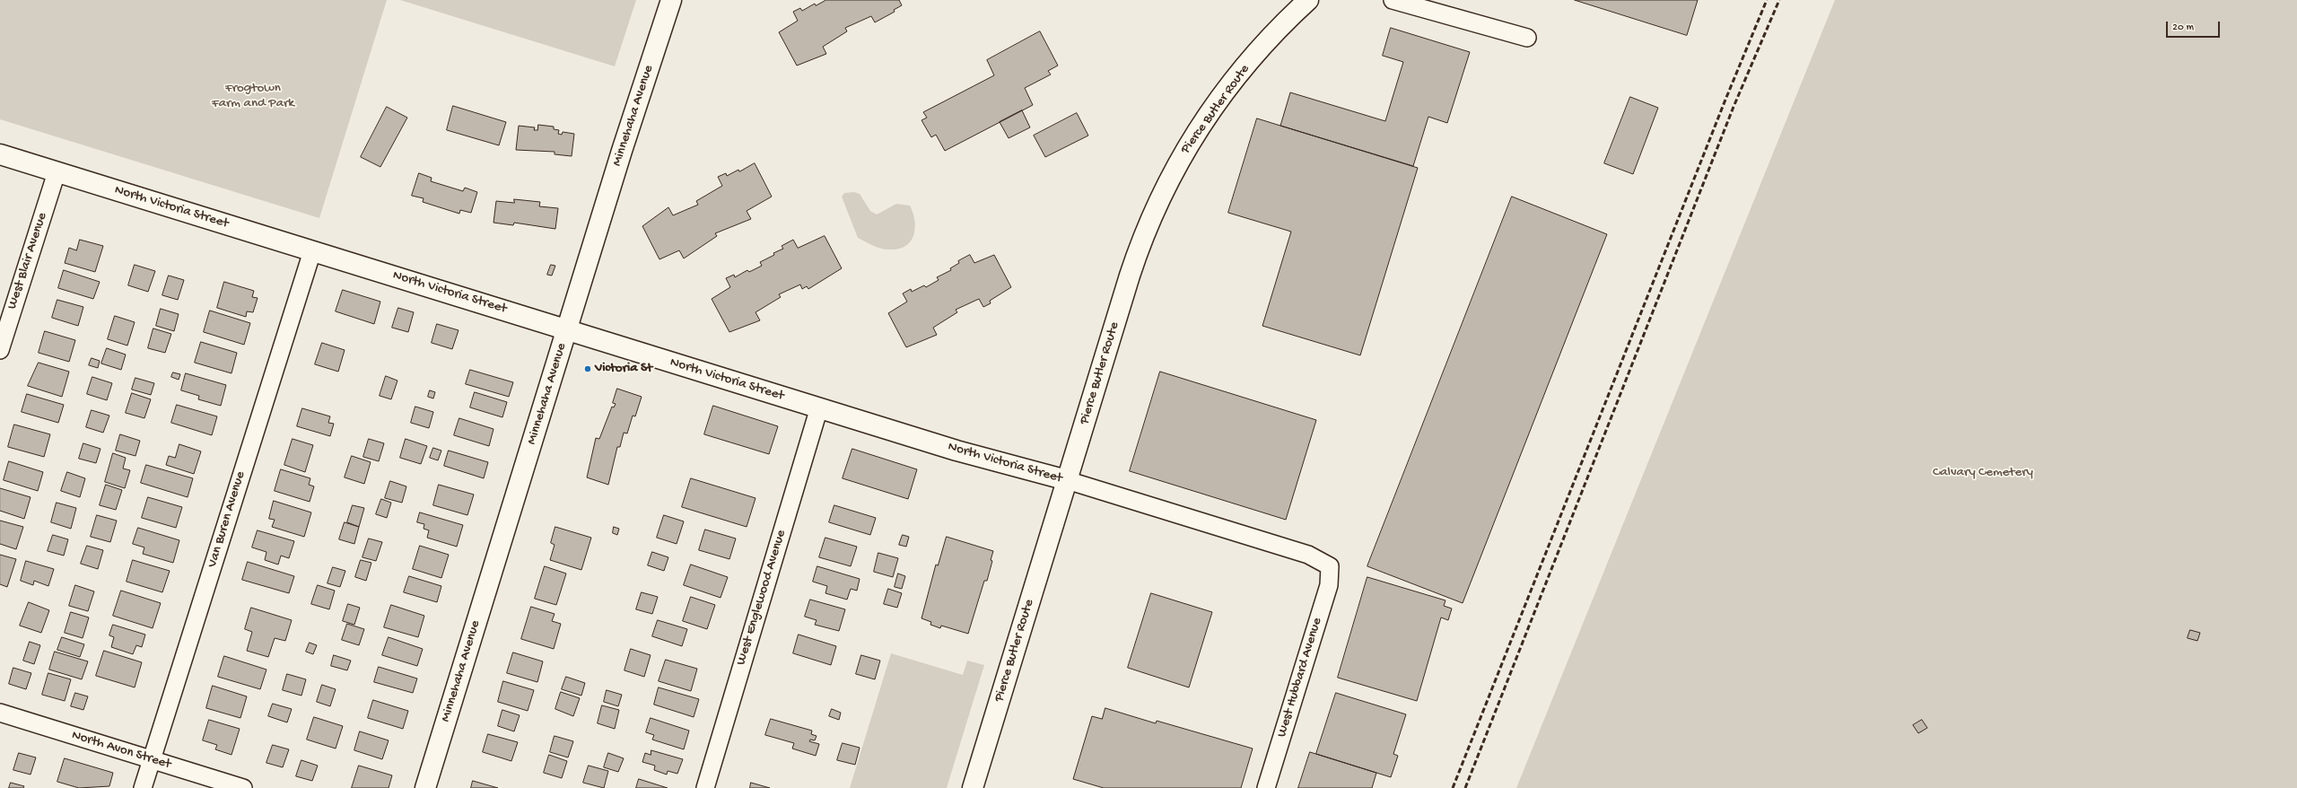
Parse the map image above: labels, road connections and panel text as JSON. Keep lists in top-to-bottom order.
{
  "streets": {
    "street": [
      "Pierce Butler Route",
      "Minnehaha Avenue",
      "North Victoria Street",
      "West Blair Avenue",
      "Van Buren Avenue",
      "West Englewood Avenue",
      "West Hubbard Avenue",
      "North Avon Street"
    ]
  },
  "crossings": [
    ["Pierce Butler Route", "North Victoria Street"],
    ["Minnehaha Avenue", "North Victoria Street"],
    ["North Victoria Street", "West Blair Avenue"],
    ["North Victoria Street", "Van Buren Avenue"],
    ["North Victoria Street", "West Englewood Avenue"],
    ["North Victoria Street", "West Hubbard Avenue"],
    ["Van Buren Avenue", "North Avon Street"]
  ],
  "parks": ["Frogtown Farm and Park", "Calvary Cemetery"],
  "places": ["Victoria St"],
  "scale_bar": "20 m"
}
